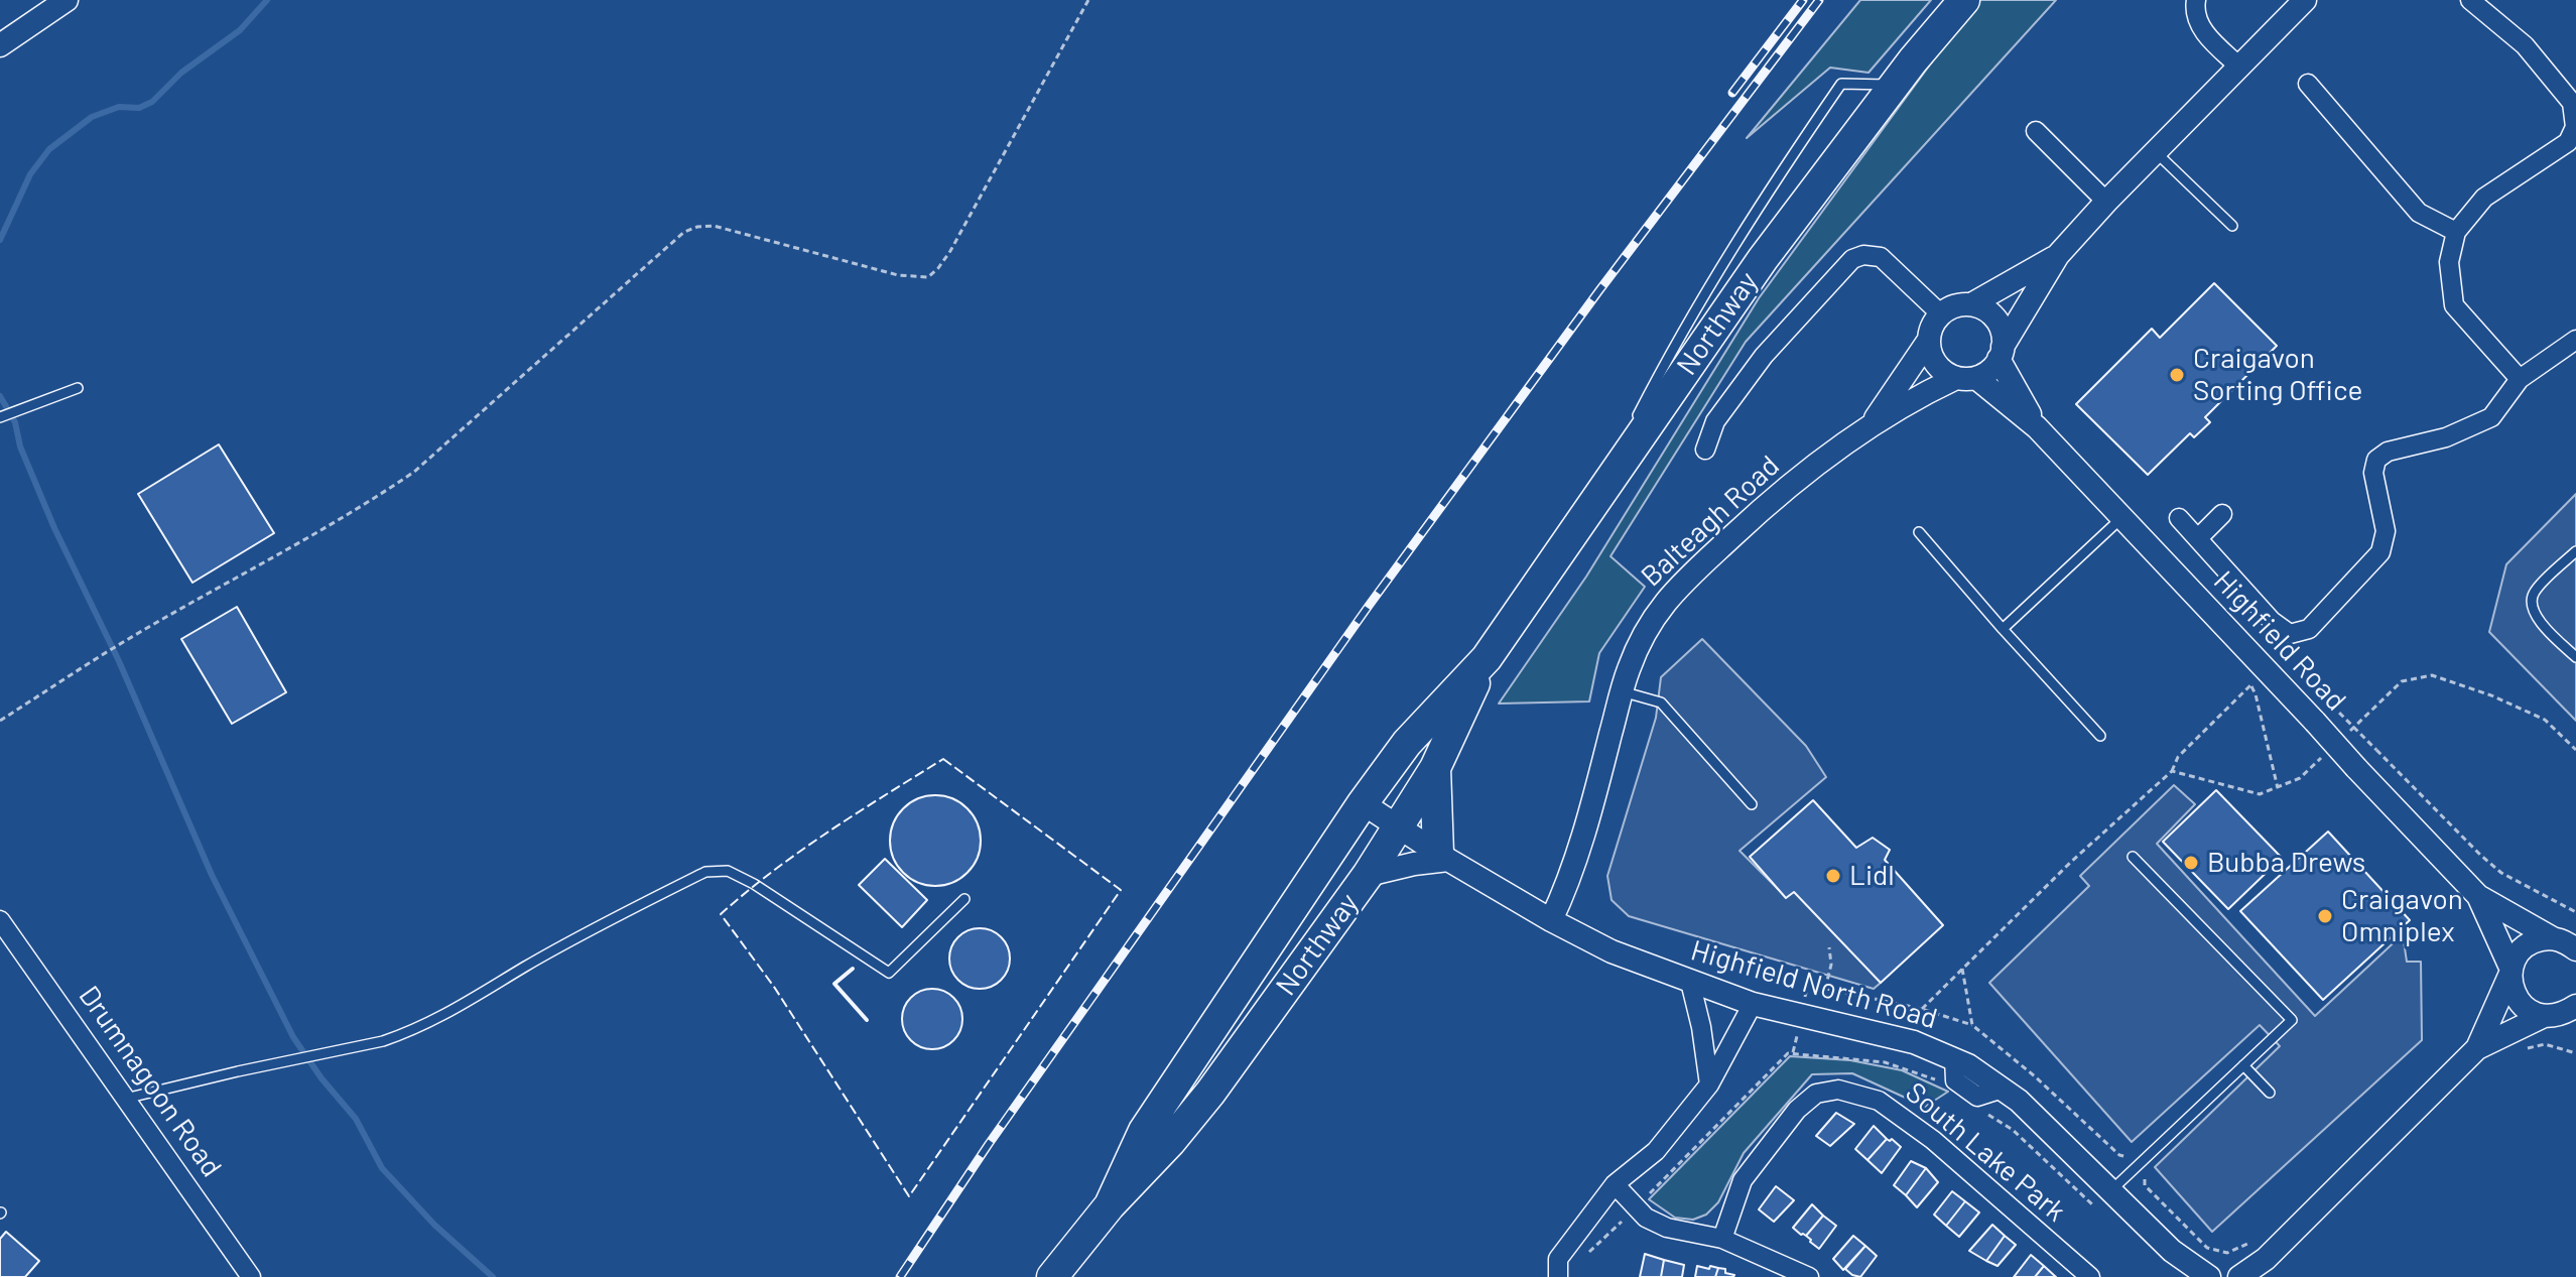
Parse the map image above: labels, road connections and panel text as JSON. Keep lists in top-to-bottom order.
{
  "streets": {
    "highway": ["Northway"],
    "street": [
      "Balteagh Road",
      "Highfield Road",
      "Highfield North Road",
      "Drumnagoon Road",
      "South Lake Park"
    ]
  },
  "crossings": [
    ["Northway", "Highfield North Road"],
    ["Balteagh Road", "Highfield Road"],
    ["Balteagh Road", "Highfield North Road"]
  ],
  "places": [
    "Craigavon Sorting Office",
    "Bubba Drews",
    "Lidl",
    "Craigavon Omniplex"
  ]
}
